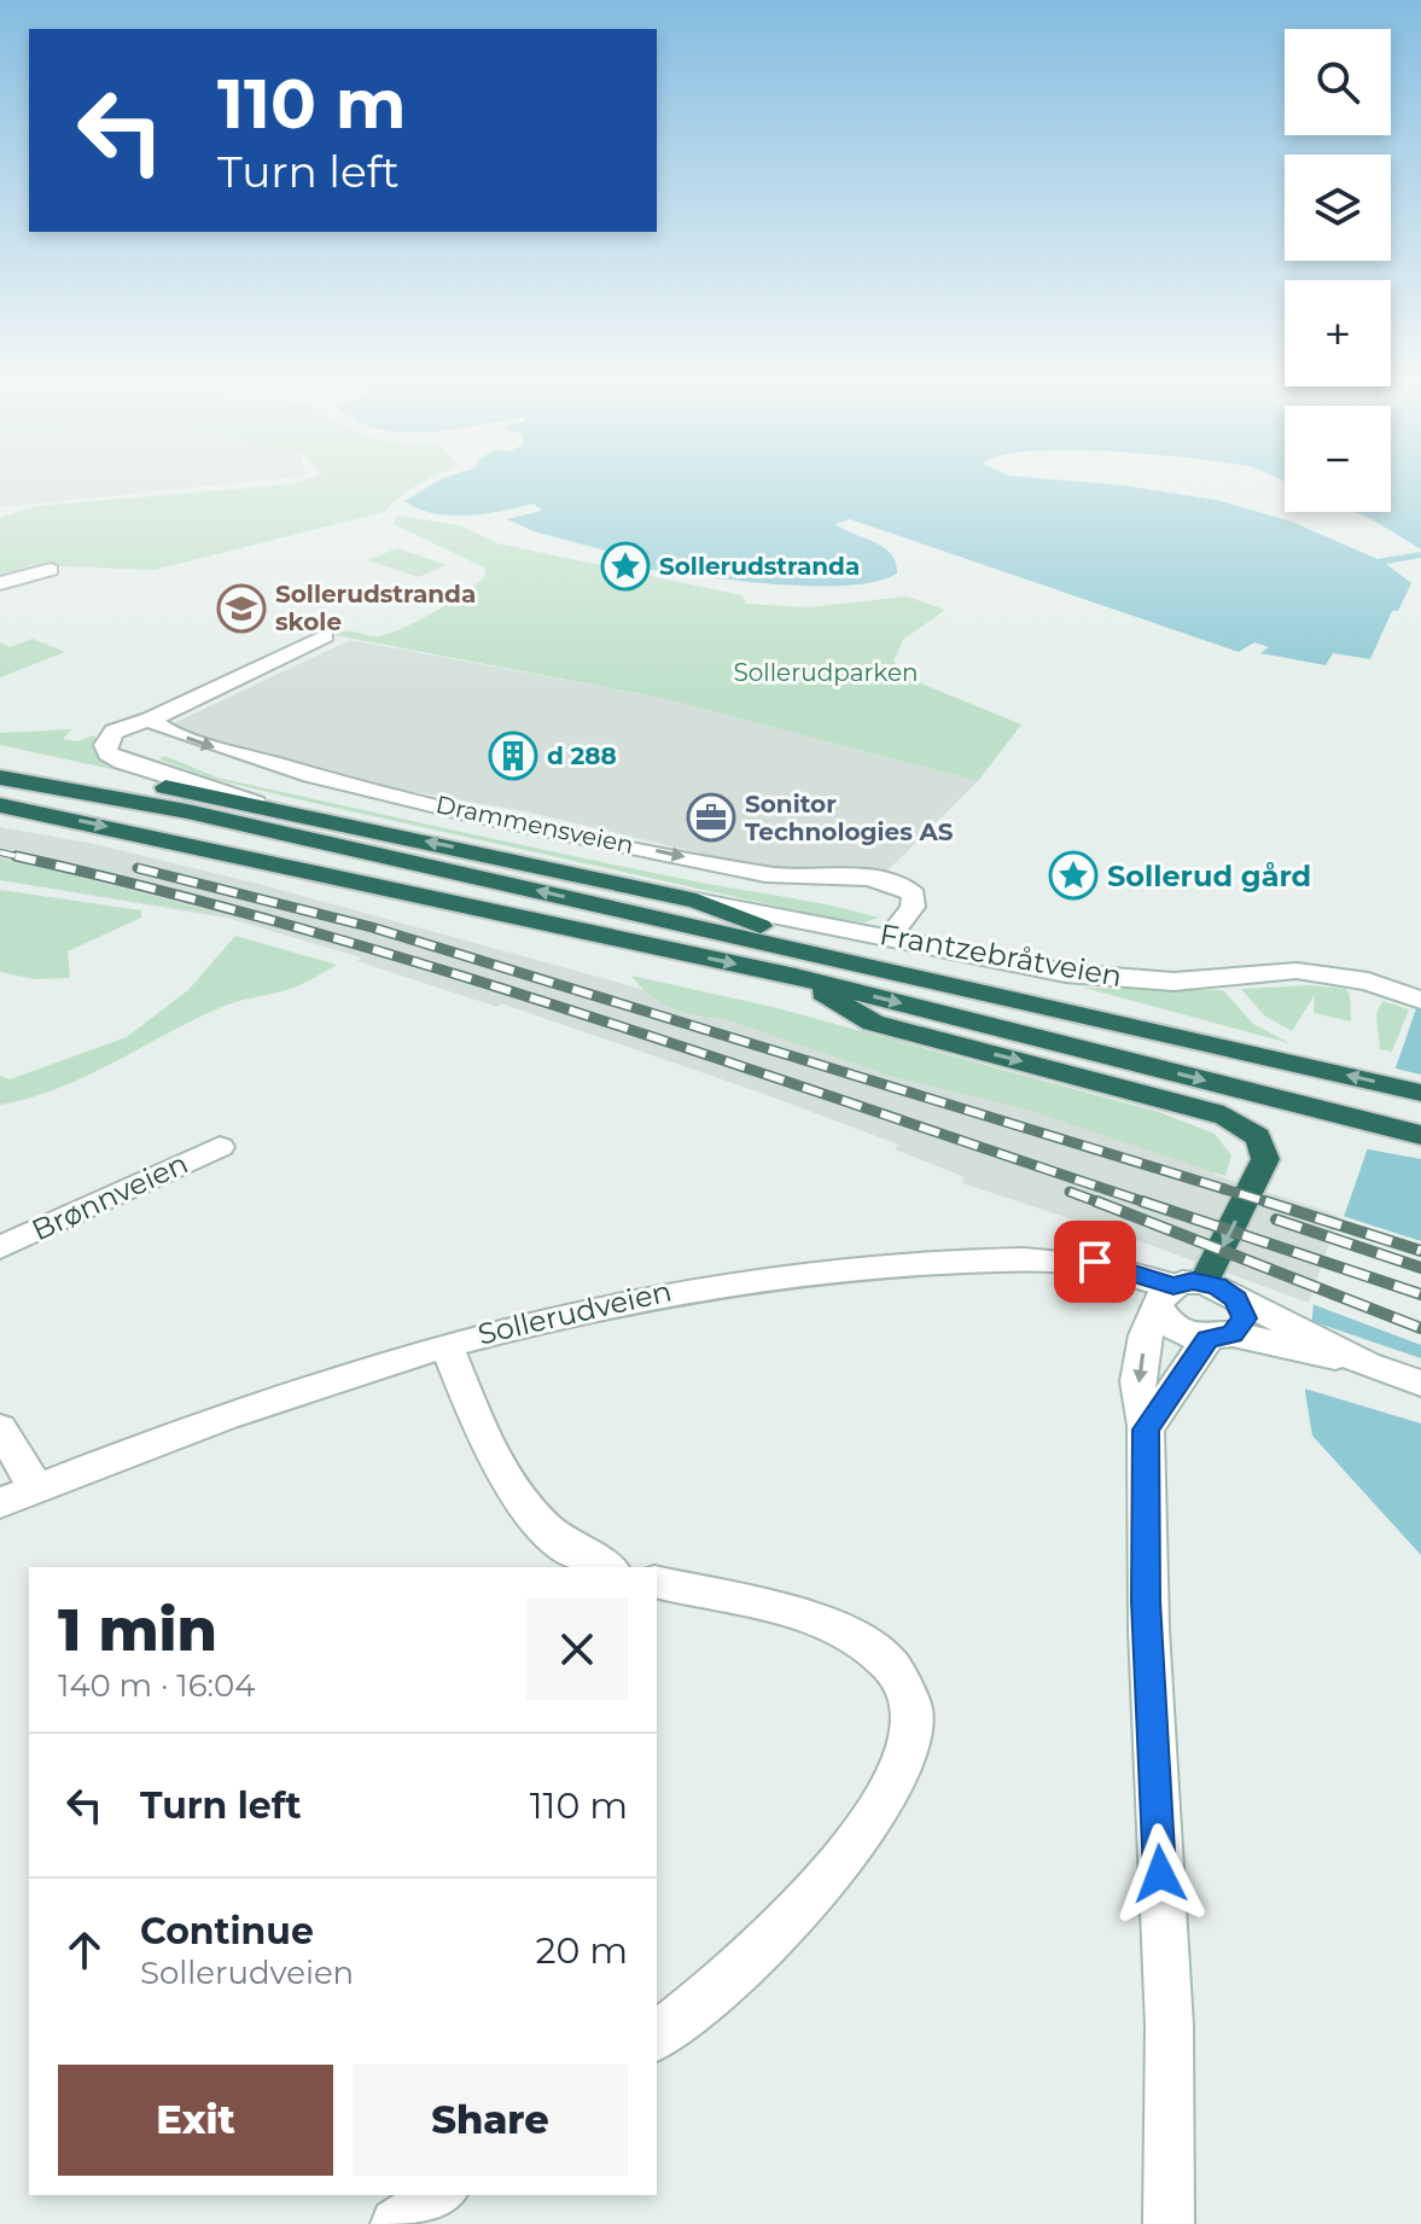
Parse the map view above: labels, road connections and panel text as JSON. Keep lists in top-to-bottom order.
{
  "streets": {
    "street": [
      "Drammensveien",
      "Frantzebråtveien",
      "Brønnveien",
      "Sollerudveien"
    ]
  },
  "crossings": [
    ["Drammensveien", "Frantzebråtveien"]
  ],
  "one_way": ["Drammensveien"],
  "parks": ["Sollerudparken"],
  "places": {
    "place": ["Sollerudstranda", "Sollerud gård"],
    "school or university": ["Sollerudstranda skole"],
    "building": ["d 288"],
    "office": ["Sonitor Technologies AS"]
  },
  "page": {
    "map_buttons": ["+", "−"],
    "turn": ["110 m", "Turn left"],
    "heading": ["1 min", "140 m · 16:04"],
    "list": [
      {
        "name": "Turn left",
        "value": "110 m"
      },
      {
        "name": "Continue",
        "note": "Sollerudveien",
        "value": "20 m"
      }
    ],
    "buttons": ["Exit", "Share"]
  }
}
